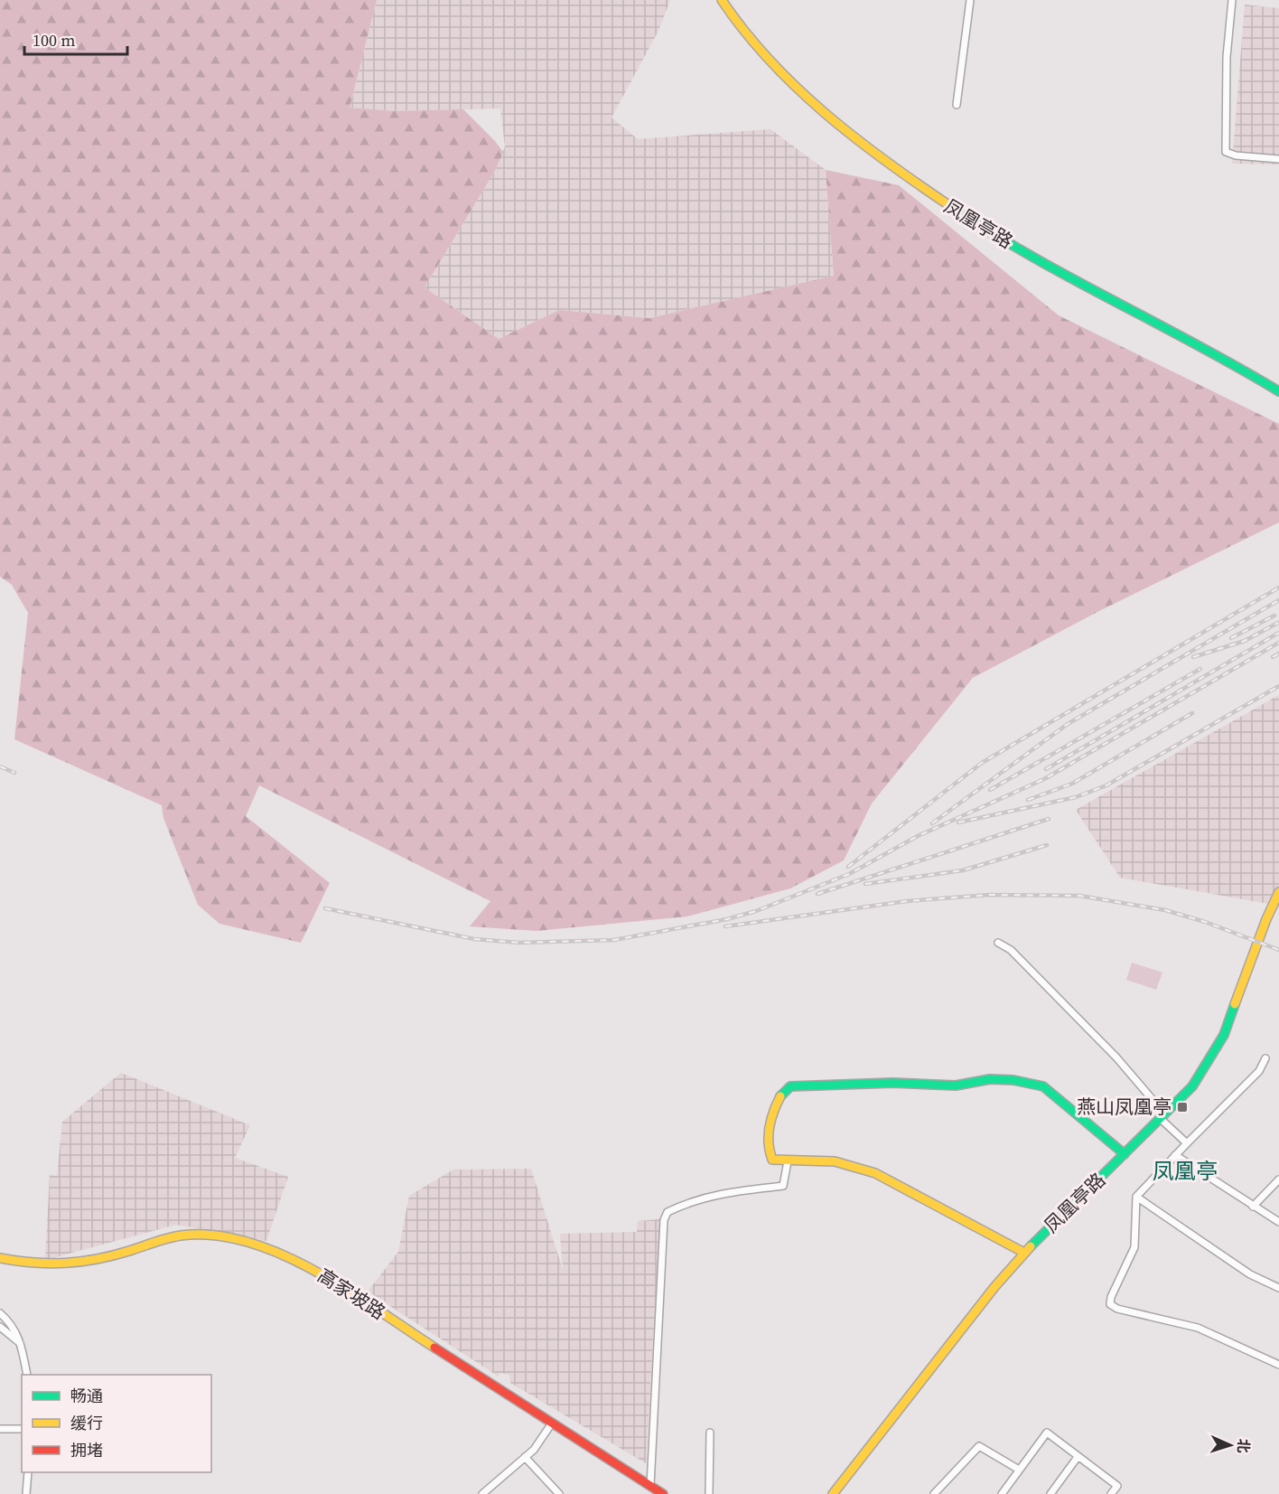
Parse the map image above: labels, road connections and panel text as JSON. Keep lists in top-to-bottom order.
{
  "streets": {
    "street": ["凤凰亭路", "高家坡路"]
  },
  "districts": ["凤凰亭"],
  "places": {
    "transit": ["燕山凤凰亭"]
  },
  "legend": ["畅通", "缓行", "拥堵"],
  "scale_bar": "100 m",
  "north": "right"
}
